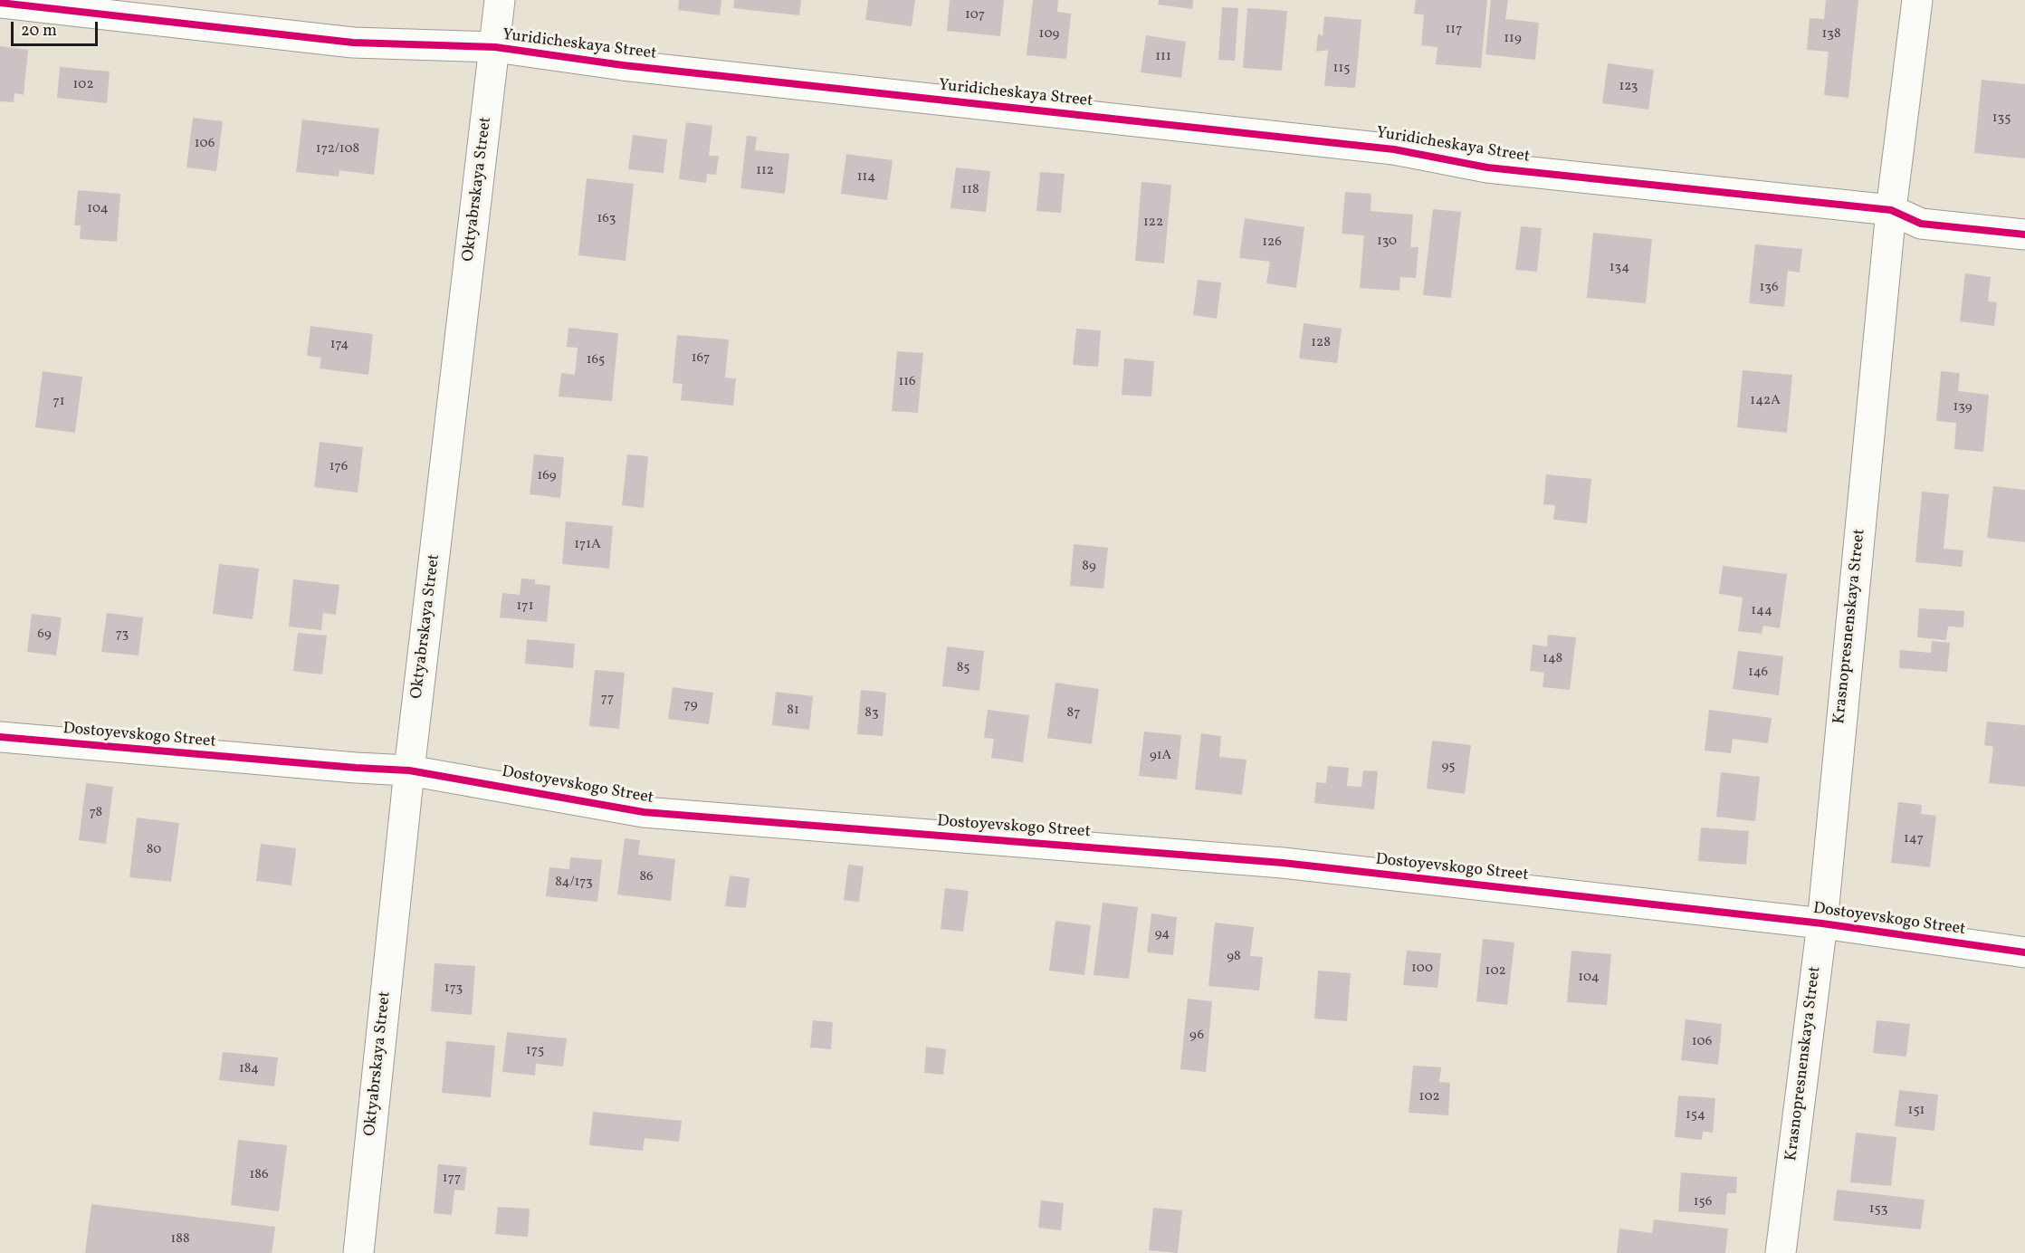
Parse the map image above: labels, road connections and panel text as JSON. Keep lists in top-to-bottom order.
{
  "streets": {
    "street": [
      "Yuridicheskaya Street",
      "Oktyabrskaya Street",
      "Krasnopresnenskaya Street",
      "Dostoyevskogo Street"
    ]
  },
  "crossings": [
    ["Yuridicheskaya Street", "Oktyabrskaya Street"],
    ["Yuridicheskaya Street", "Krasnopresnenskaya Street"],
    ["Oktyabrskaya Street", "Dostoyevskogo Street"],
    ["Krasnopresnenskaya Street", "Dostoyevskogo Street"]
  ],
  "house_numbers": [
    "107",
    "117",
    "109",
    "138",
    "119",
    "111",
    "115",
    "102",
    "123",
    "135",
    "106",
    "172/108",
    "112",
    "114",
    "118",
    "104",
    "163",
    "122",
    "130",
    "126",
    "134",
    "136",
    "128",
    "174",
    "167",
    "165",
    "116",
    "142А",
    "71",
    "139",
    "176",
    "169",
    "171А",
    "89",
    "171",
    "144",
    "69",
    "73",
    "148",
    "85",
    "146",
    "77",
    "79",
    "81",
    "83",
    "87",
    "91А",
    "95",
    "78",
    "147",
    "80",
    "86",
    "84/173",
    "94",
    "98",
    "100",
    "102",
    "104",
    "173",
    "96",
    "106",
    "175",
    "184",
    "102",
    "151",
    "154",
    "186",
    "177",
    "156",
    "153",
    "188"
  ],
  "scale_bar": "20 m"
}
